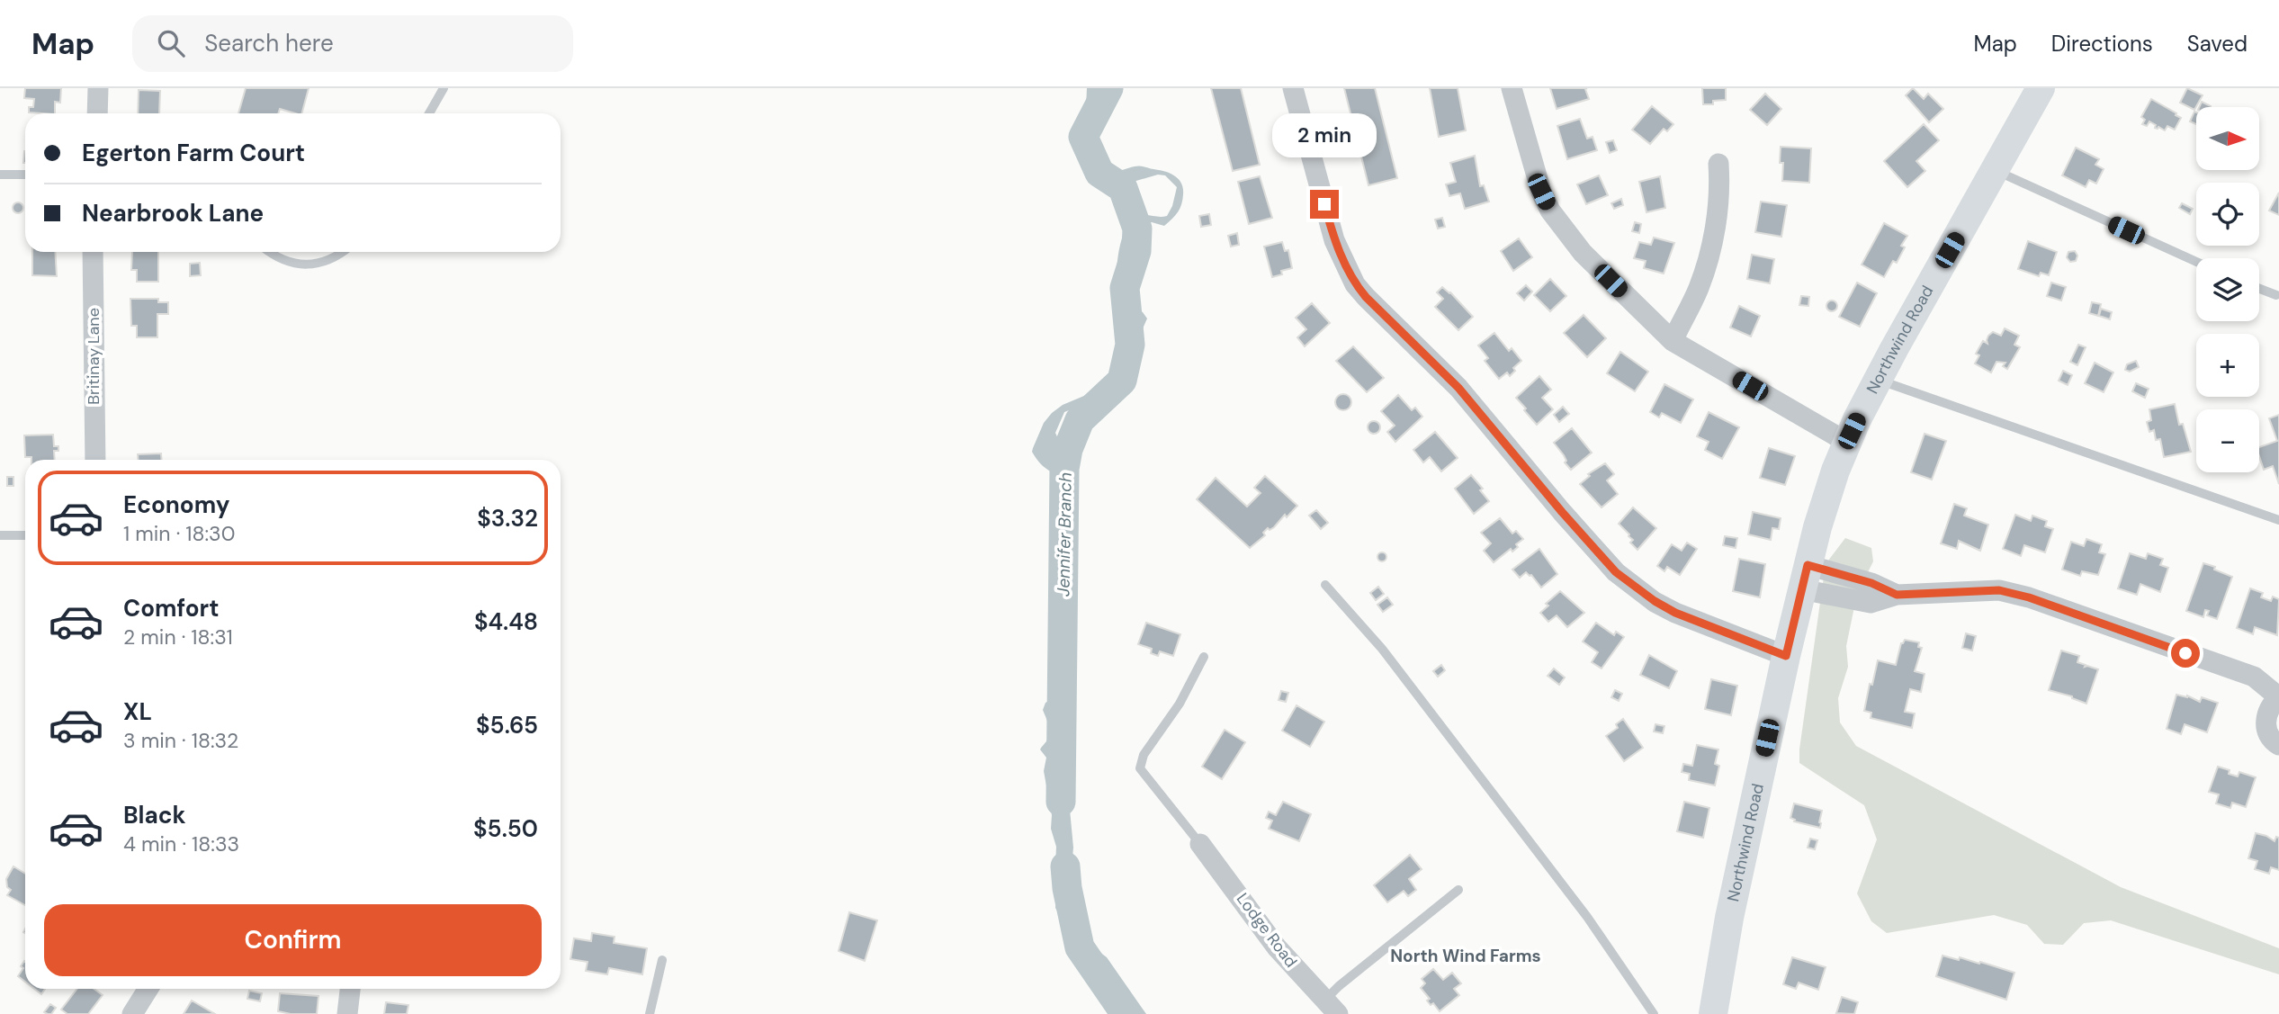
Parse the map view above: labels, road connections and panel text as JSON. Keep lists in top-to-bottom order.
{
  "streets": {
    "street": ["Northwind Road", "Britinay Lane", "Lodge Road"]
  },
  "districts": ["North Wind Farms"],
  "water": ["Jennifer Branch"],
  "north": "right",
  "page": {
    "header": "Map",
    "search": "Search here",
    "nav": ["Map", "Directions", "Saved"],
    "map_buttons": ["+", "−"],
    "bubble": "2 min",
    "banner": ["Egerton Farm Court", "Nearbrook Lane"],
    "list": [
      {
        "name": "Economy",
        "note": "1 min · 18:30",
        "value": "$3.32"
      },
      {
        "name": "Comfort",
        "note": "2 min · 18:31",
        "value": "$4.48"
      },
      {
        "name": "XL",
        "note": "3 min · 18:32",
        "value": "$5.65"
      },
      {
        "name": "Black",
        "note": "4 min · 18:33",
        "value": "$5.50"
      }
    ],
    "buttons": "Confirm"
  }
}
